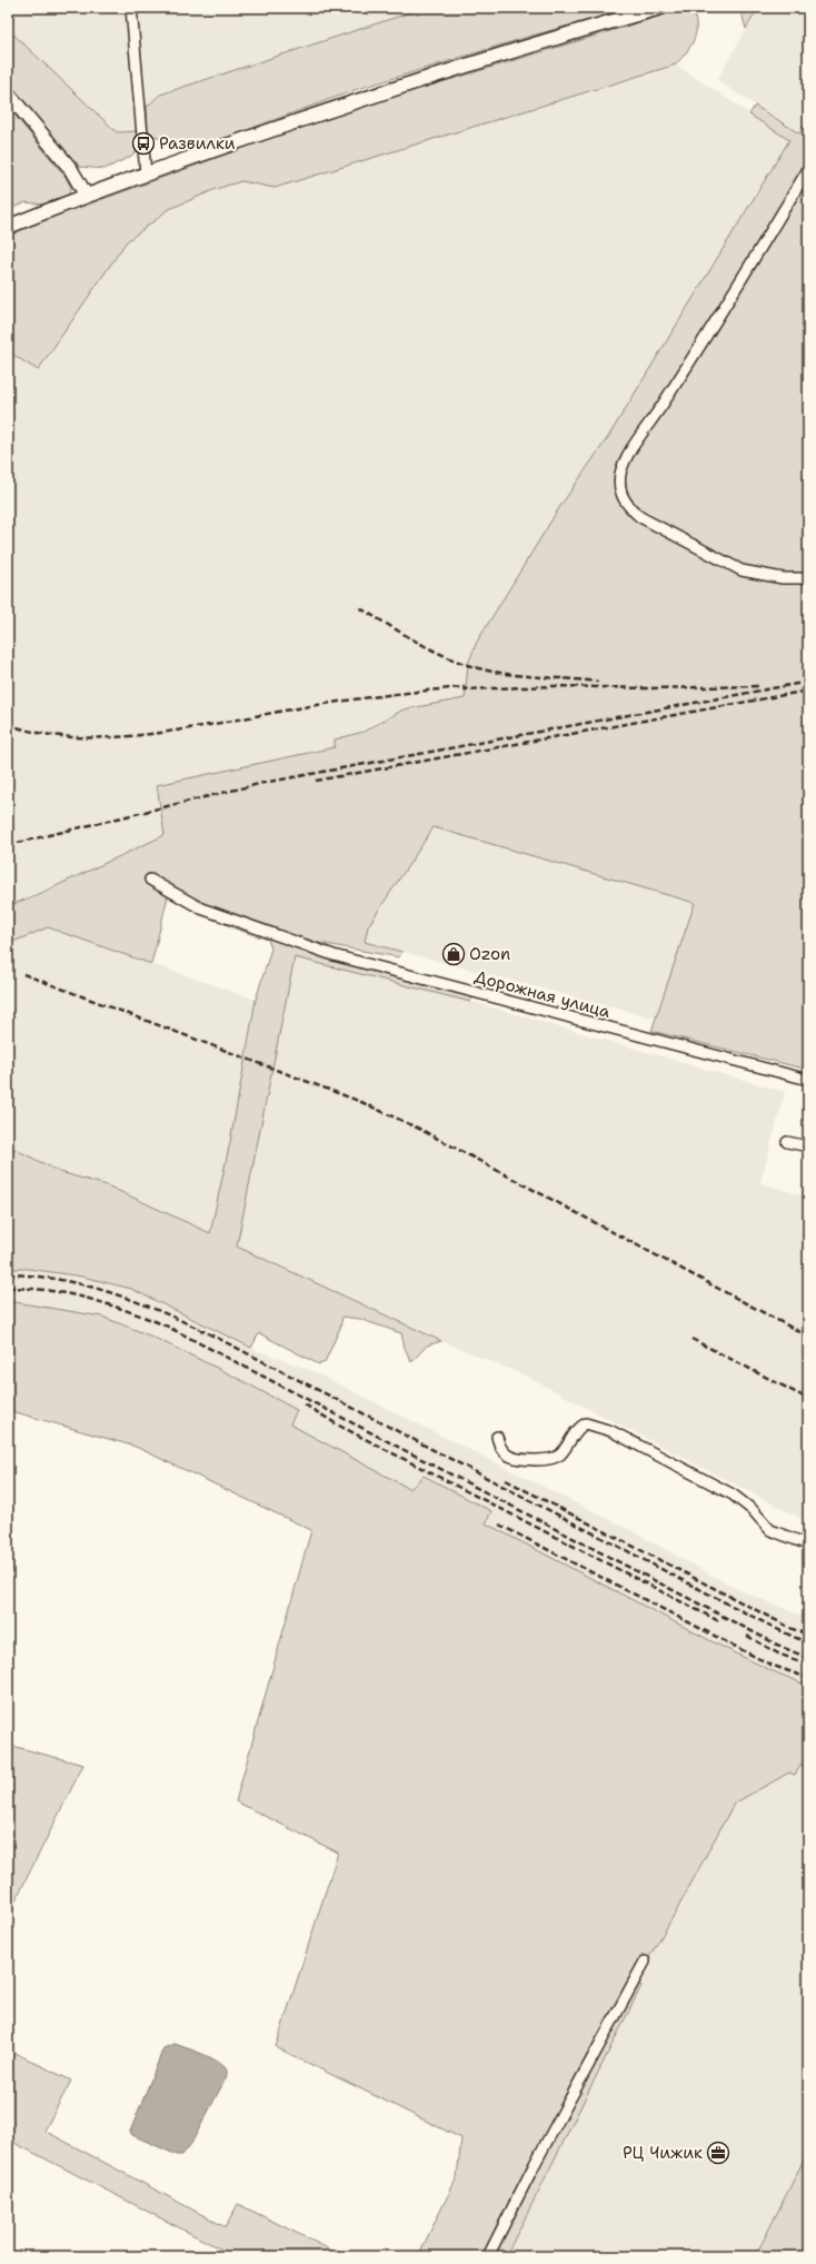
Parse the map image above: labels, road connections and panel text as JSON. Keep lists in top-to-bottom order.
{
  "streets": {
    "street": ["Дорожная улица"]
  },
  "places": {
    "bus stop": ["Развилки"],
    "shop": ["Ozon"],
    "office": ["РЦ Чижик"]
  }
}
